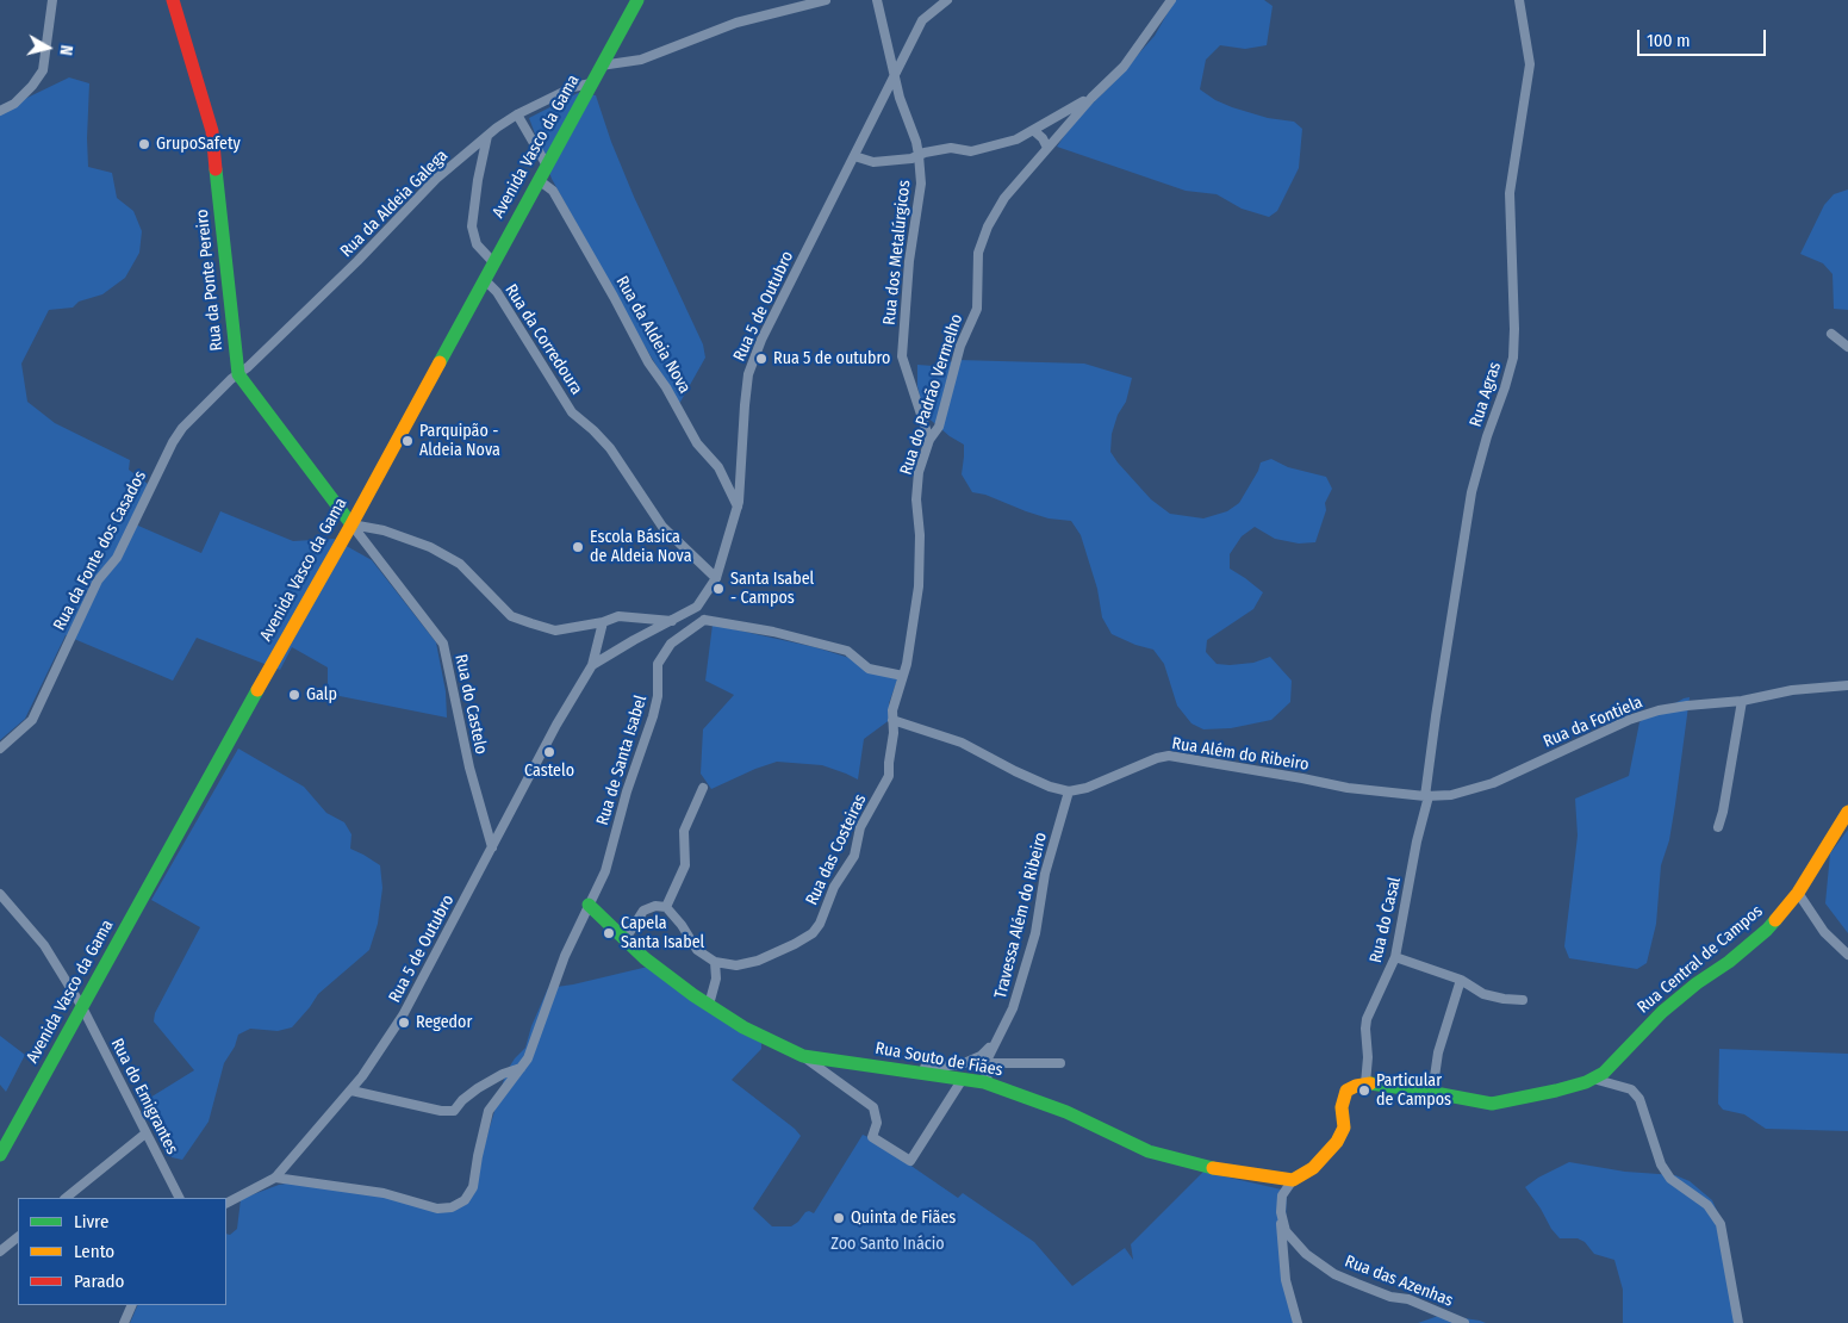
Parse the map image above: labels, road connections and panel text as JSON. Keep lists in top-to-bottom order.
{
  "streets": {
    "street": [
      "Avenida Vasco da Gama",
      "Rua da Aldeia Galega",
      "Rua dos Metalúrgicos",
      "Rua da Ponte Pereiro",
      "Rua 5 de Outubro",
      "Rua da Aldeia Nova",
      "Rua da Corredoura",
      "Rua do Padrão Vermelho",
      "Rua Agras",
      "Rua da Fonte dos Casados",
      "Rua do Castelo",
      "Rua da Fontiela",
      "Rua Além do Ribeiro",
      "Rua de Santa Isabel",
      "Rua das Costeiras",
      "Travessa Além do Ribeiro",
      "Rua do Casal",
      "Rua Central de Campos",
      "Rua Souto de Fiães",
      "Rua do Emigrantes",
      "Rua das Azenhas"
    ]
  },
  "crossings": [
    ["Avenida Vasco da Gama", "Rua da Aldeia Galega"],
    ["Avenida Vasco da Gama", "Rua da Aldeia Nova"],
    ["Avenida Vasco da Gama", "Rua da Corredoura"],
    ["Avenida Vasco da Gama", "Rua do Castelo"],
    ["Avenida Vasco da Gama", "Rua do Emigrantes"],
    ["Rua da Aldeia Galega", "Rua da Ponte Pereiro"],
    ["Rua da Aldeia Galega", "Rua da Fonte dos Casados"],
    ["Rua dos Metalúrgicos", "Rua 5 de Outubro"],
    ["Rua dos Metalúrgicos", "Rua do Padrão Vermelho"],
    ["Rua da Ponte Pereiro", "Rua da Fonte dos Casados"],
    ["Rua 5 de Outubro", "Rua da Aldeia Nova"],
    ["Rua 5 de Outubro", "Rua da Corredoura"],
    ["Rua 5 de Outubro", "Rua do Castelo"],
    ["Rua 5 de Outubro", "Rua de Santa Isabel"],
    ["Rua do Padrão Vermelho", "Rua das Costeiras"],
    ["Rua Agras", "Rua da Fontiela"],
    ["Rua Agras", "Rua Além do Ribeiro"],
    ["Rua Agras", "Rua do Casal"],
    ["Rua da Fontiela", "Rua Além do Ribeiro"],
    ["Rua da Fontiela", "Rua do Casal"],
    ["Rua Além do Ribeiro", "Travessa Além do Ribeiro"],
    ["Rua Além do Ribeiro", "Rua do Casal"],
    ["Rua de Santa Isabel", "Rua Souto de Fiães"],
    ["Travessa Além do Ribeiro", "Rua Souto de Fiães"],
    ["Rua do Casal", "Rua Central de Campos"]
  ],
  "parks": ["Zoo Santo Inácio"],
  "places": [
    "GrupoSafety",
    "Rua 5 de outubro",
    "Parquipão - Aldeia Nova",
    "Escola Básica de Aldeia Nova",
    "Santa Isabel - Campos",
    "Galp",
    "Castelo",
    "Capela Santa Isabel",
    "Regedor",
    "Particular de Campos",
    "Quinta de Fiães"
  ],
  "legend": ["Livre", "Lento", "Parado"],
  "scale_bar": "100 m",
  "north": "right"
}
